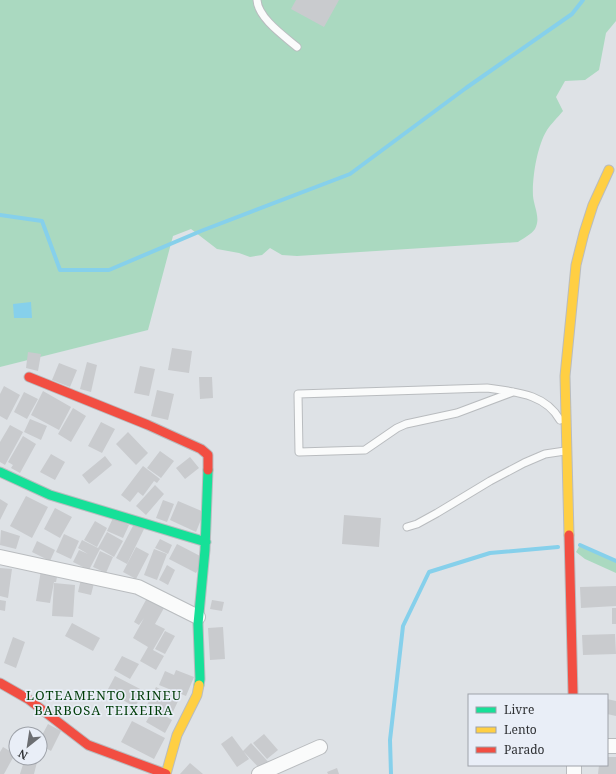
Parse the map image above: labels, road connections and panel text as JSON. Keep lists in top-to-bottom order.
{
  "districts": ["LOTEAMENTO IRINEU BARBOSA TEIXEIRA"],
  "legend": ["Livre", "Lento", "Parado"],
  "north": "bottom left"
}
